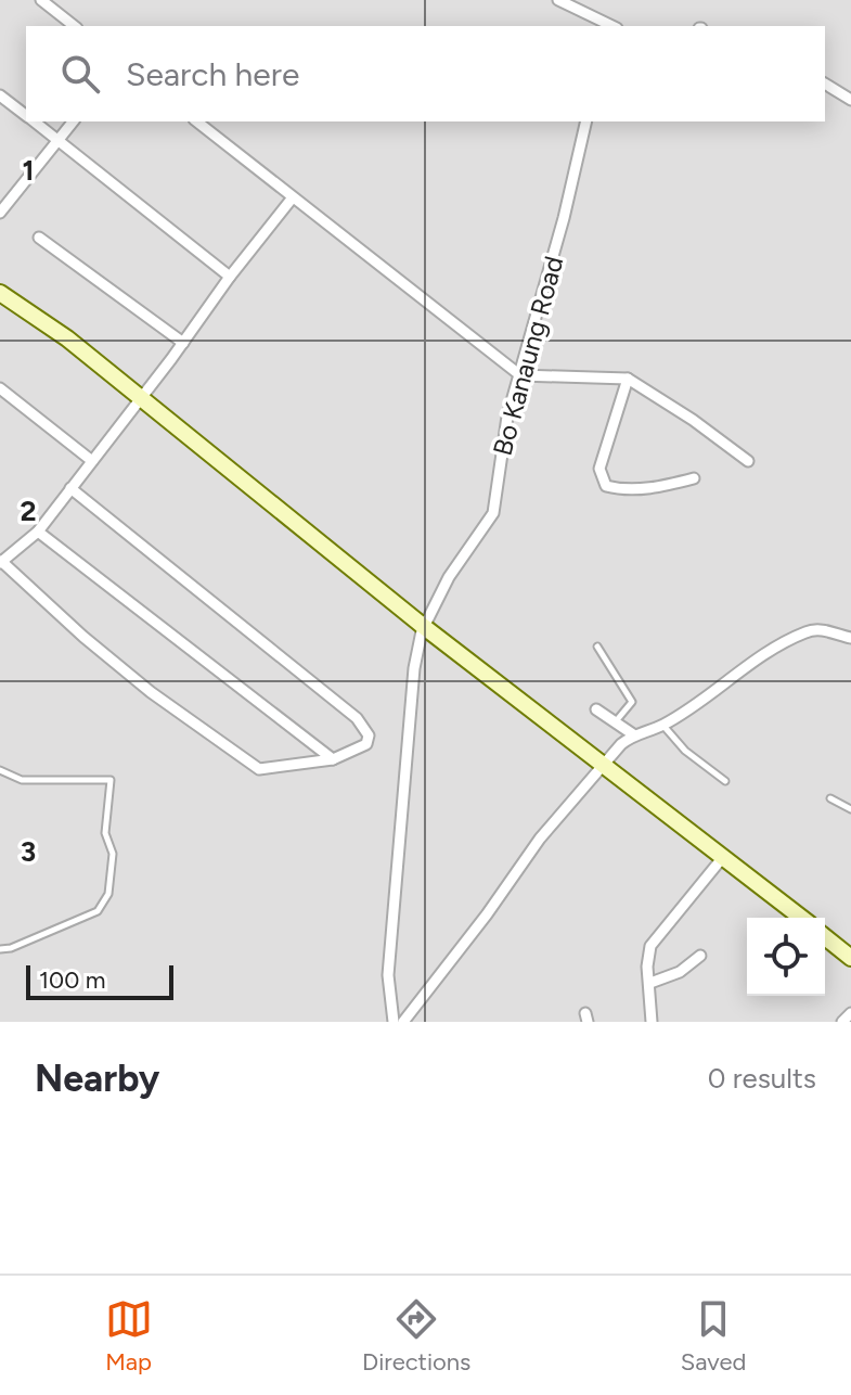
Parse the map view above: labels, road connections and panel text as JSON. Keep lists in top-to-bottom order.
{
  "streets": {
    "street": ["Bo Kanaung Road"]
  },
  "scale_bar": "100 m",
  "page": {
    "search": "Search here",
    "scale": "100 m",
    "heading": ["Nearby", "0 results"],
    "nav": ["Map", "Directions", "Saved"]
  },
  "grid": {
    "rows": ["1", "2", "3"]
  }
}
